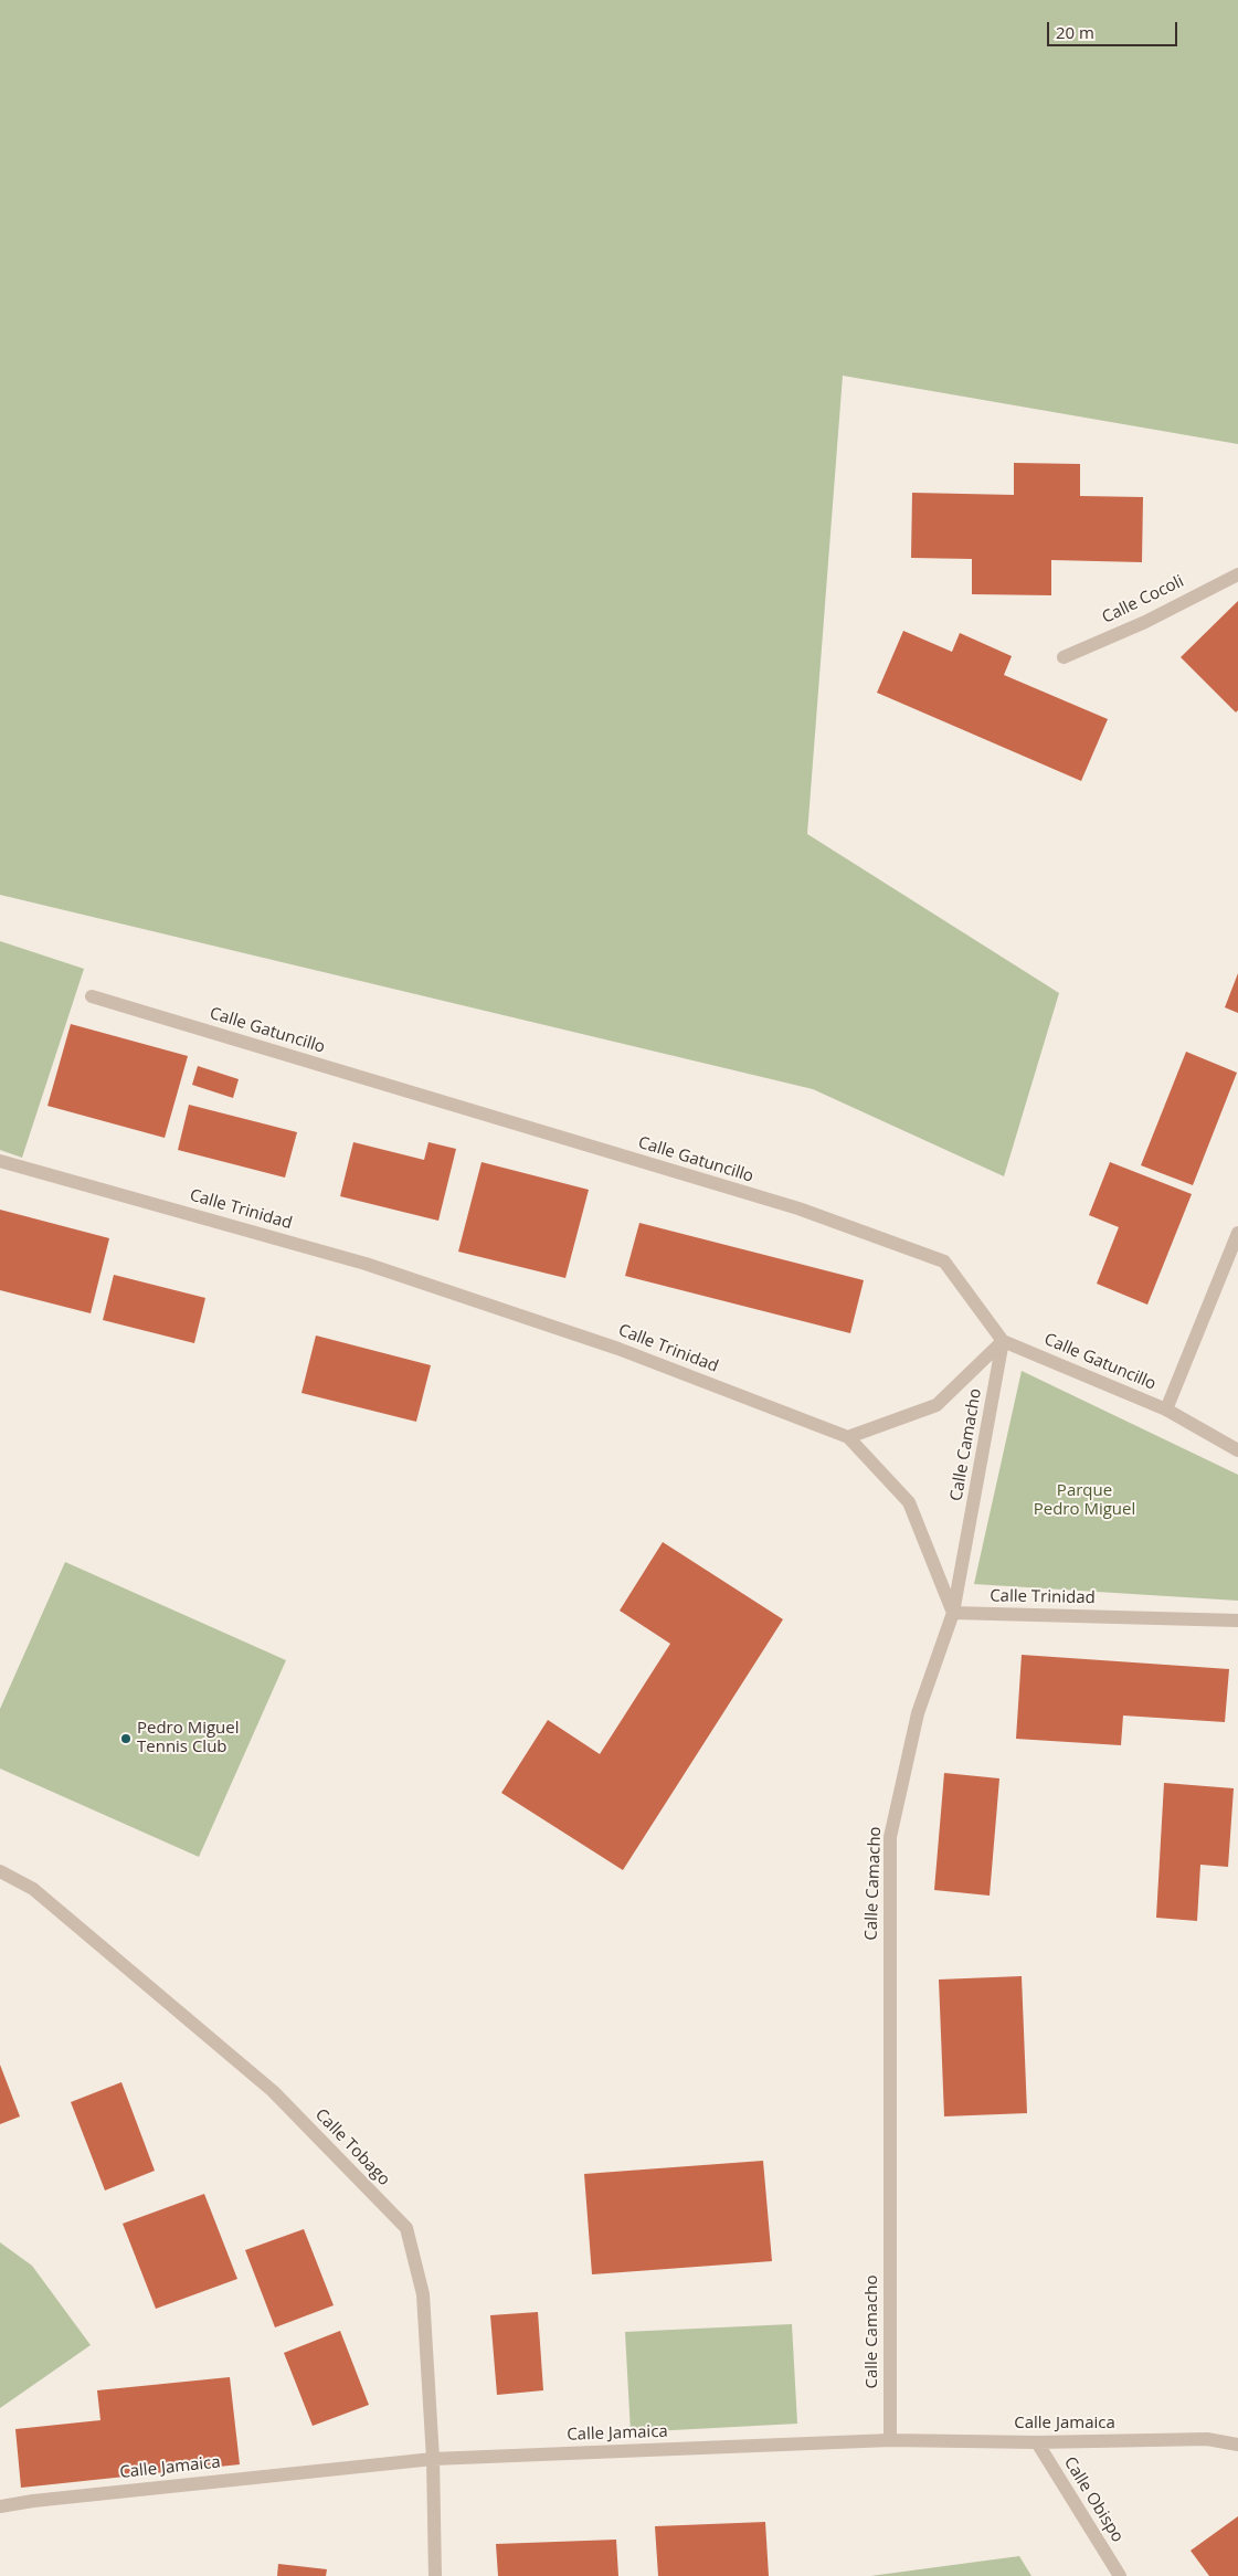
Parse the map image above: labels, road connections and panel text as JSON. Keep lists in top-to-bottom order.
{
  "streets": {
    "street": [
      "Calle Cocoli",
      "Calle Gatuncillo",
      "Calle Trinidad",
      "Calle Camacho",
      "Calle Tobago",
      "Calle Jamaica",
      "Calle Obispo"
    ]
  },
  "crossings": [
    ["Calle Gatuncillo", "Calle Camacho"],
    ["Calle Trinidad", "Calle Camacho"],
    ["Calle Camacho", "Calle Jamaica"],
    ["Calle Tobago", "Calle Jamaica"],
    ["Calle Jamaica", "Calle Obispo"]
  ],
  "parks": ["Parque Pedro Miguel"],
  "places": ["Pedro Miguel Tennis Club"],
  "scale_bar": "20 m"
}
